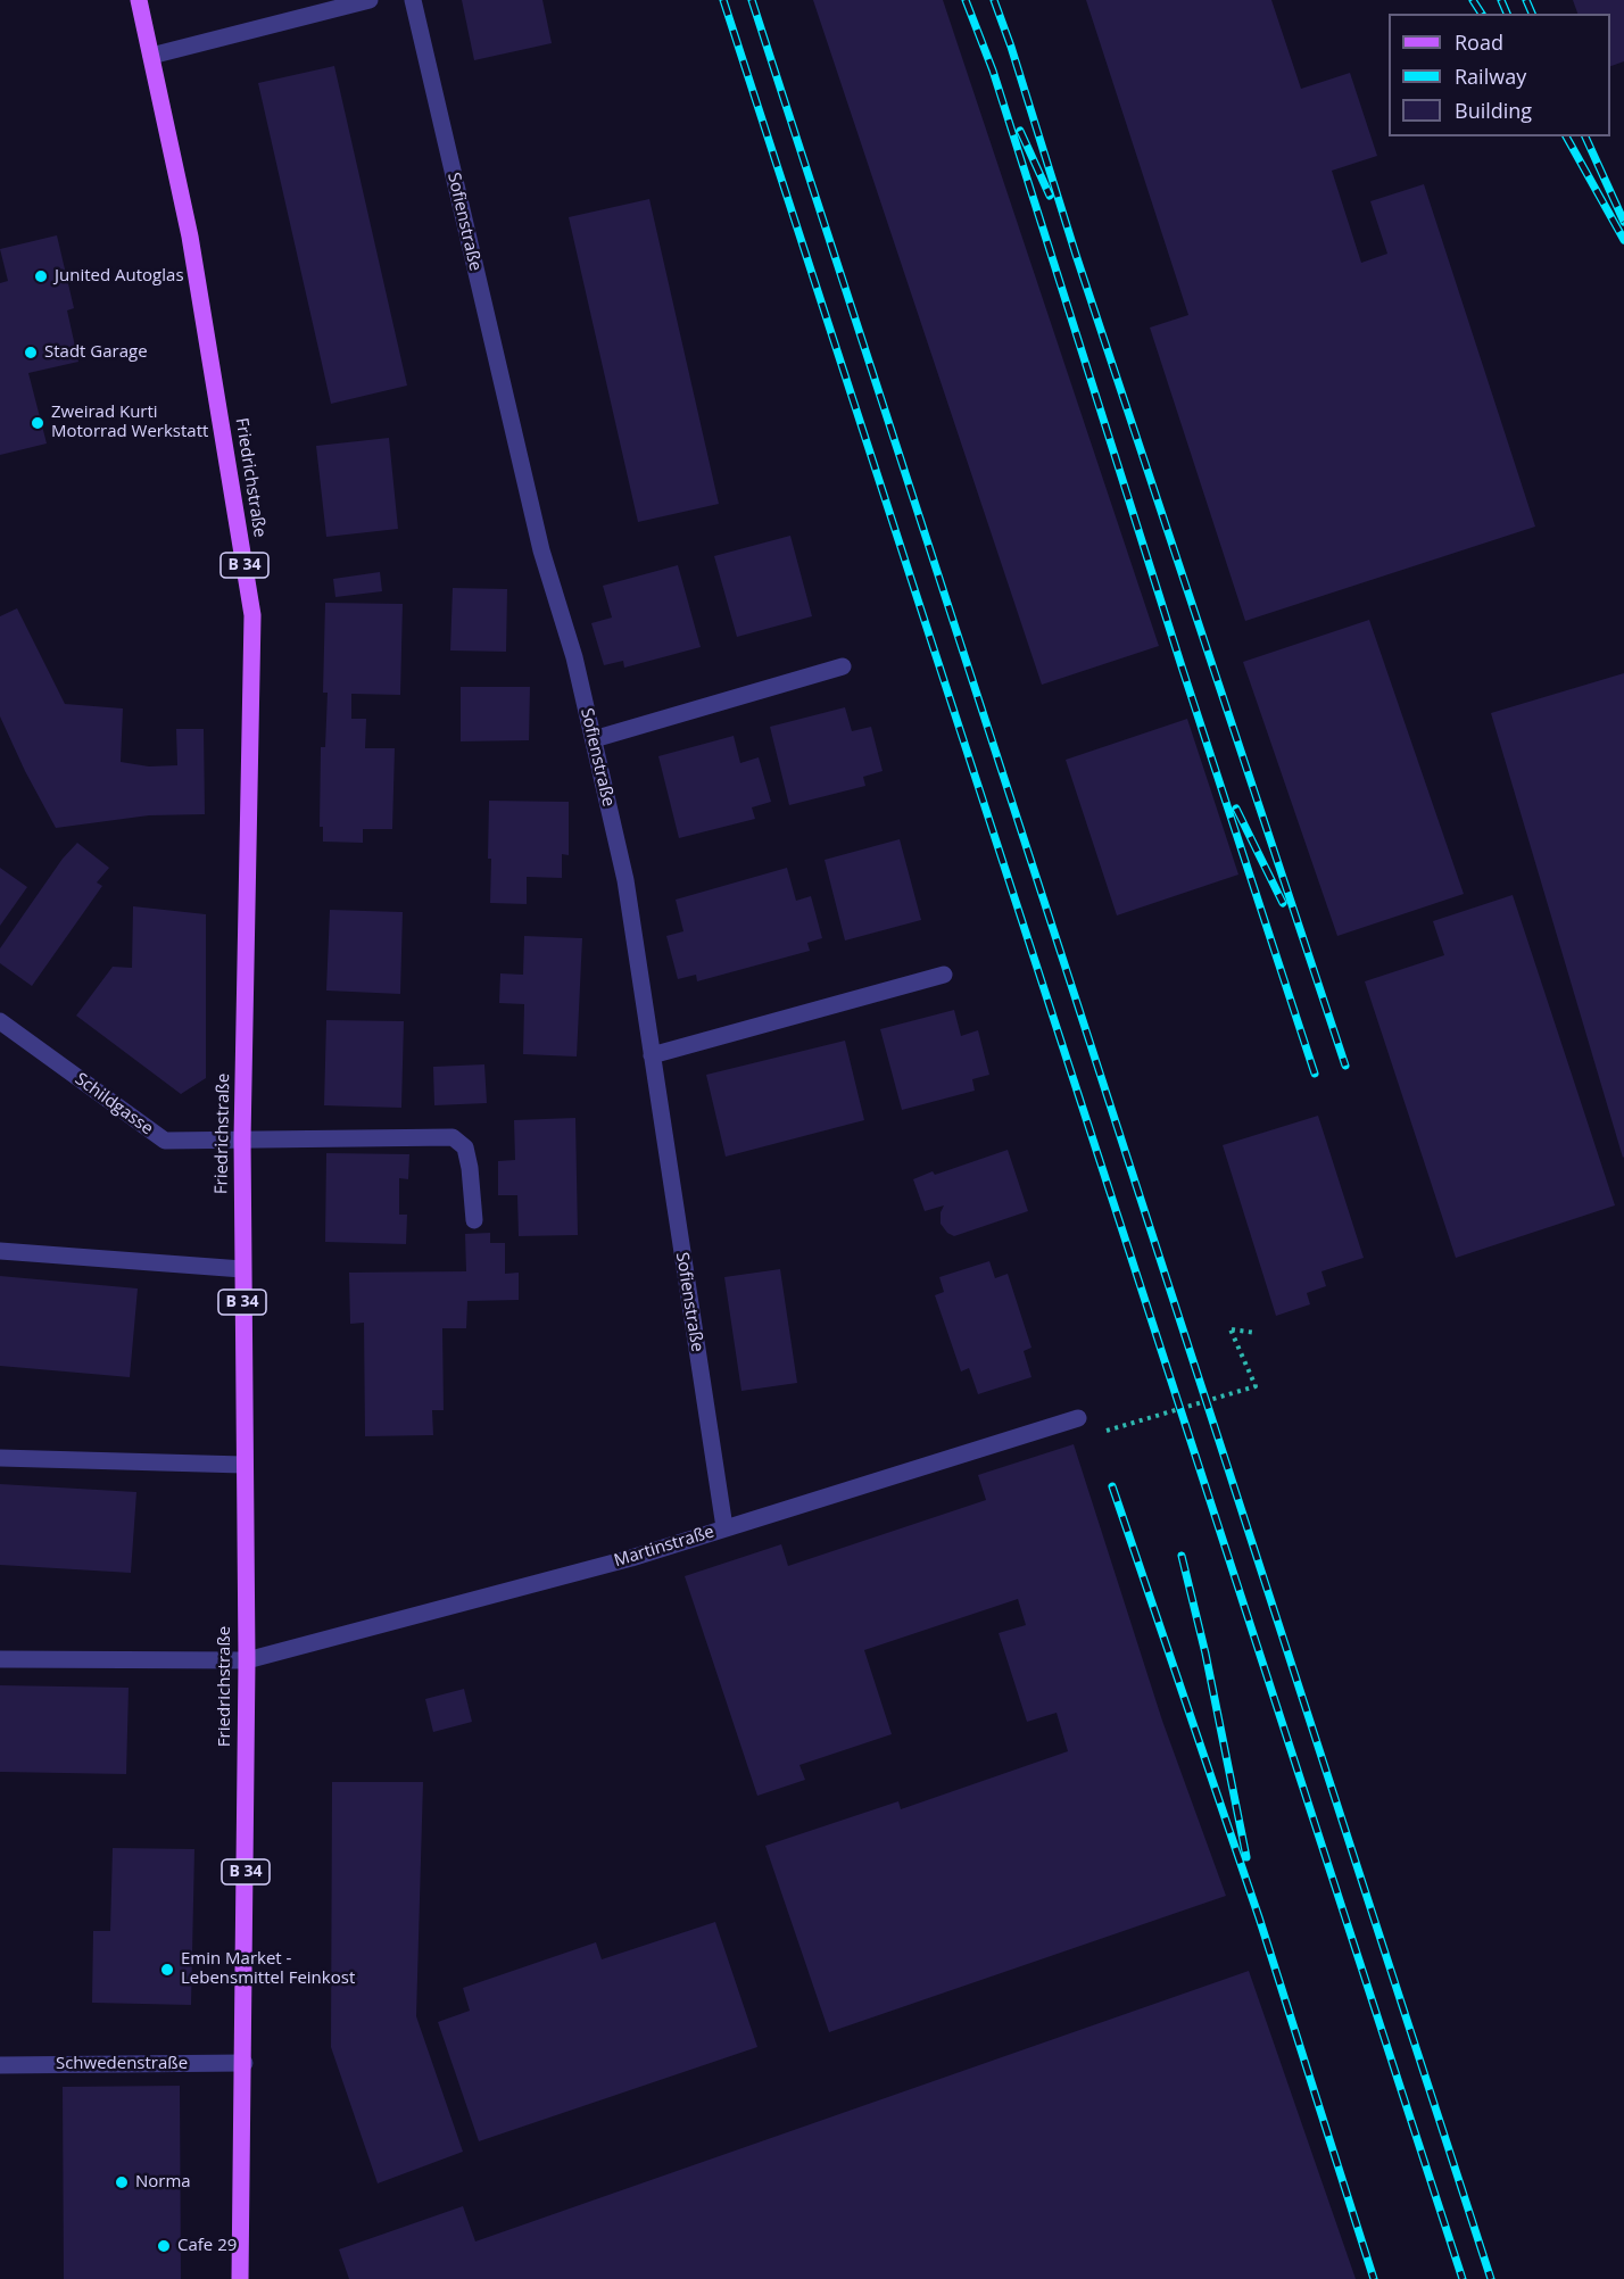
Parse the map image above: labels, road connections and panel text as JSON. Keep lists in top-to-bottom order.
{
  "streets": {
    "main road": ["Friedrichstraße", "B 34"],
    "street": [
      "Sofienstraße",
      "Schildgasse",
      "Martinstraße",
      "Schwedenstraße"
    ]
  },
  "crossings": [
    ["Sofienstraße", "Martinstraße"],
    ["Friedrichstraße", "Schildgasse"],
    ["Friedrichstraße", "Martinstraße"],
    ["Friedrichstraße", "Schwedenstraße"]
  ],
  "places": [
    "Junited Autoglas",
    "Stadt Garage",
    "Zweirad Kurti Motorrad Werkstatt",
    "Emin Market - Lebensmittel Feinkost",
    "Norma",
    "Cafe 29"
  ],
  "legend": ["Road", "Railway", "Building"]
}
